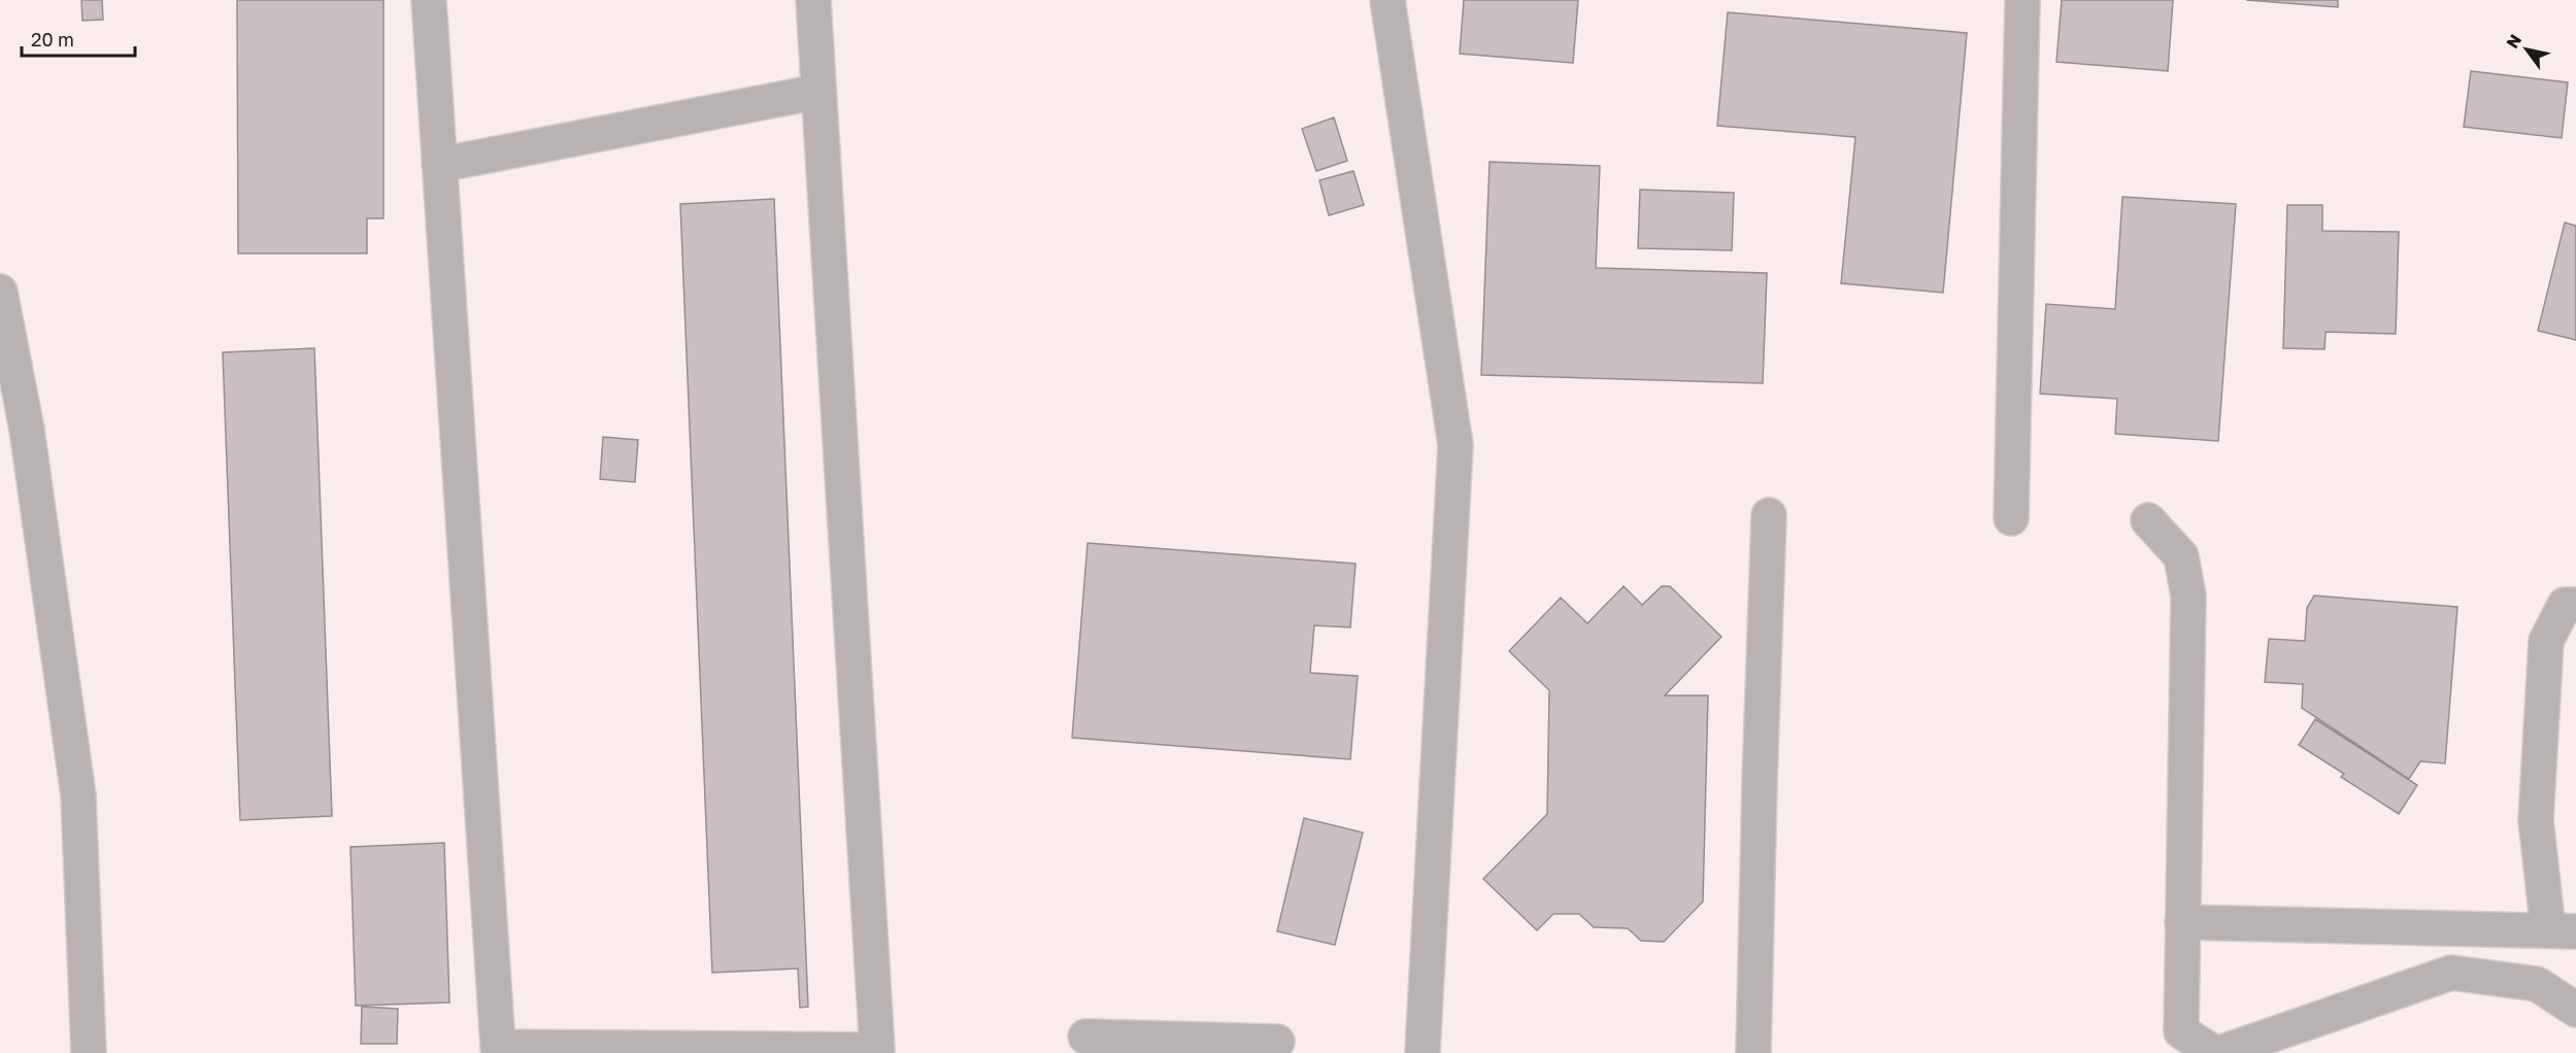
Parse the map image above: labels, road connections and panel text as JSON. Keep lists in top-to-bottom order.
{
  "scale_bar": "20 m",
  "north": "top left"
}
